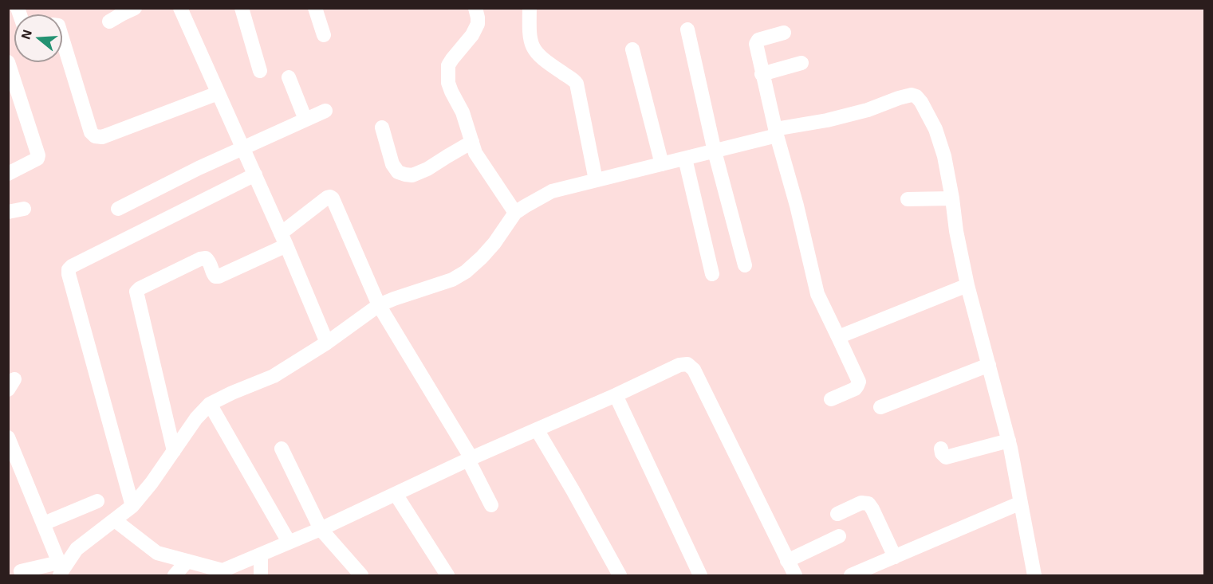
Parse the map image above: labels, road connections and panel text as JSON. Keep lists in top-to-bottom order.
{
  "north": "left"
}
